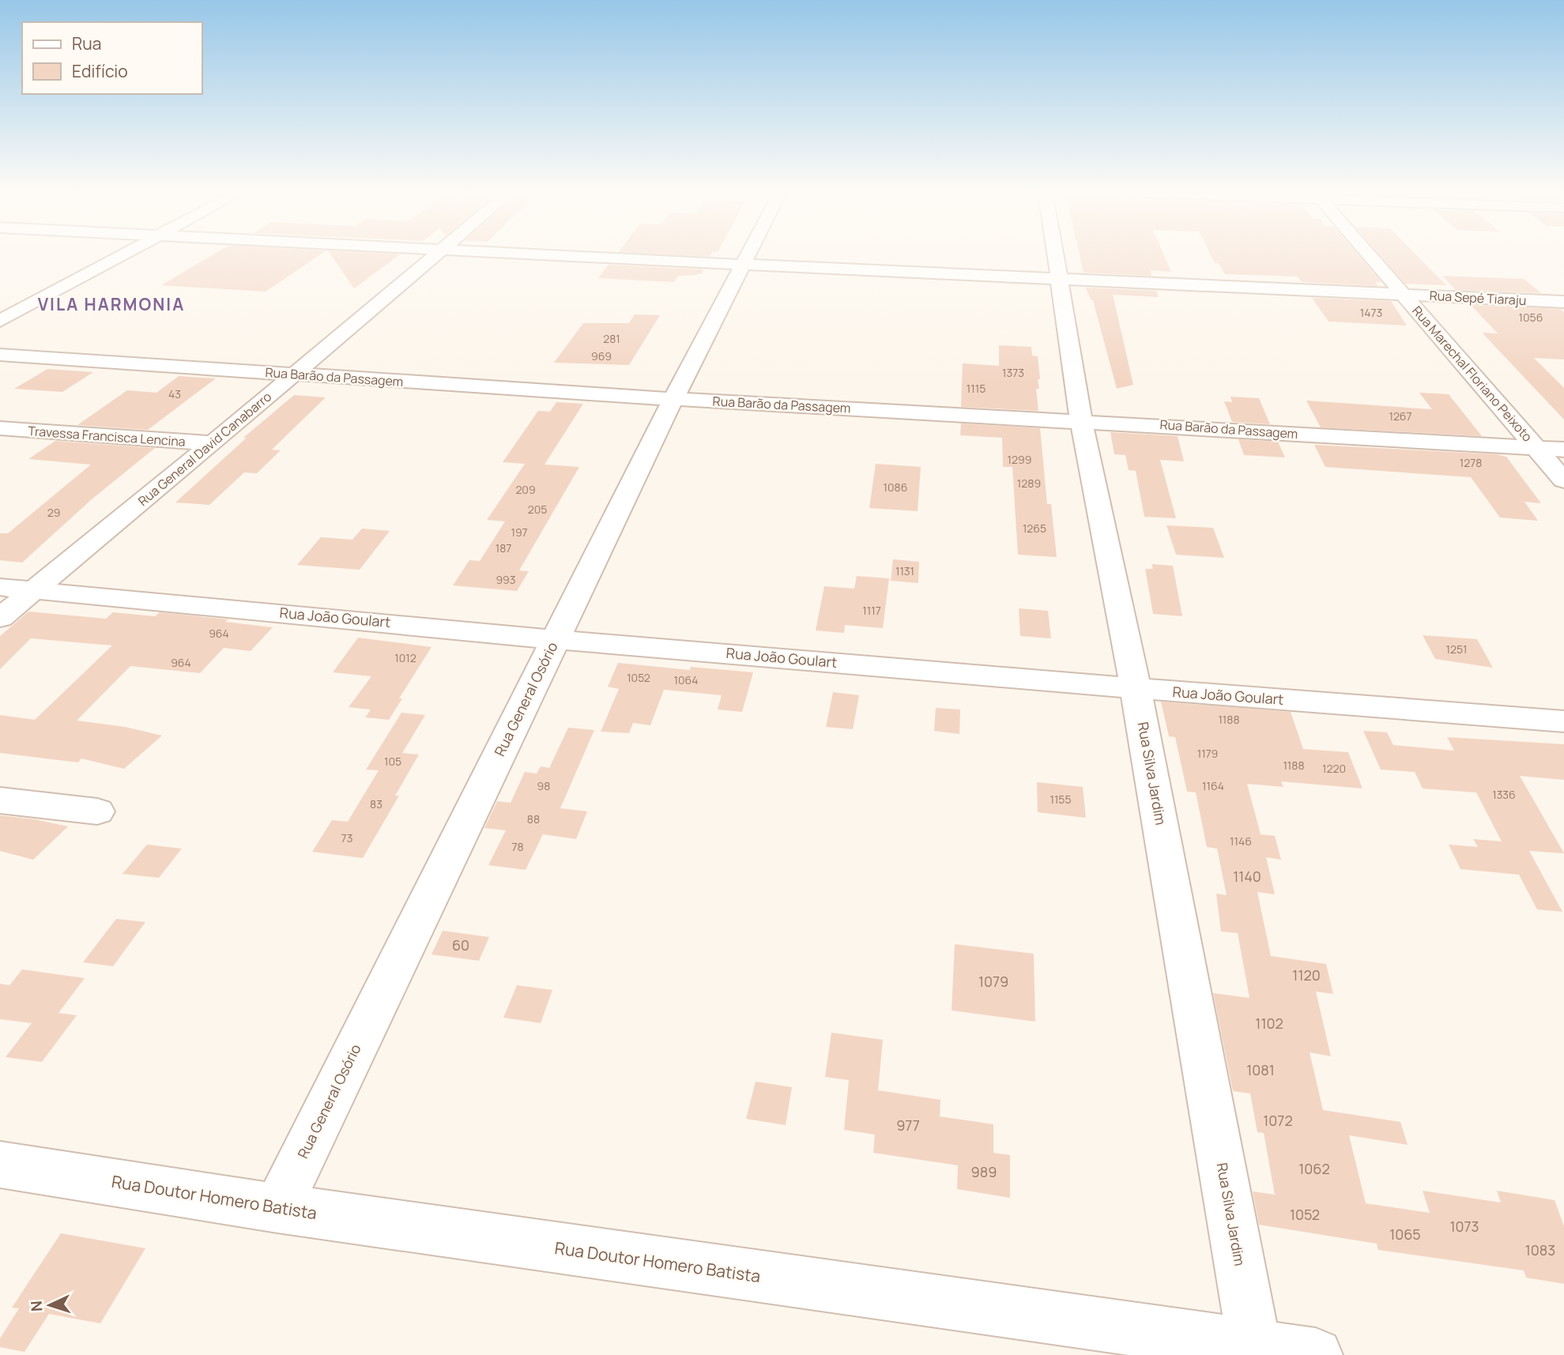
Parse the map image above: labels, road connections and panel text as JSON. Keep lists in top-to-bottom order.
{
  "streets": {
    "street": [
      "Rua Sepé Tiaraju",
      "Rua Marechal Floriano Peixoto",
      "Rua Barão da Passagem",
      "Travessa Francisca Lencina",
      "Rua General David Canabarro",
      "Rua João Goulart",
      "Rua General Osório",
      "Rua Silva Jardim",
      "Rua Doutor Homero Batista"
    ]
  },
  "crossings": [
    ["Rua Sepé Tiaraju", "Rua Marechal Floriano Peixoto"],
    ["Rua Sepé Tiaraju", "Rua General Osório"],
    ["Rua Sepé Tiaraju", "Rua Silva Jardim"],
    ["Rua Marechal Floriano Peixoto", "Rua Barão da Passagem"],
    ["Rua Barão da Passagem", "Rua General David Canabarro"],
    ["Rua Barão da Passagem", "Rua General Osório"],
    ["Rua Barão da Passagem", "Rua Silva Jardim"],
    ["Travessa Francisca Lencina", "Rua General David Canabarro"],
    ["Rua General David Canabarro", "Rua João Goulart"],
    ["Rua João Goulart", "Rua General Osório"],
    ["Rua João Goulart", "Rua Silva Jardim"],
    ["Rua General Osório", "Rua Doutor Homero Batista"],
    ["Rua Silva Jardim", "Rua Doutor Homero Batista"]
  ],
  "districts": ["VILA HARMONIA"],
  "house_numbers": [
    "1473",
    "1056",
    "281",
    "969",
    "1373",
    "1115",
    "43",
    "1267",
    "1299",
    "1278",
    "1289",
    "1086",
    "209",
    "205",
    "29",
    "1265",
    "197",
    "187",
    "1131",
    "993",
    "1117",
    "964",
    "1251",
    "1012",
    "964",
    "1052",
    "1064",
    "1188",
    "1179",
    "105",
    "1188",
    "1220",
    "98",
    "1164",
    "1336",
    "1155",
    "83",
    "88",
    "73",
    "1146",
    "78",
    "1140",
    "60",
    "1120",
    "1079",
    "1102",
    "1081",
    "1072",
    "977",
    "1062",
    "989",
    "1052",
    "1073",
    "1065",
    "1083"
  ],
  "legend": ["Rua", "Edifício"],
  "north": "left"
}
